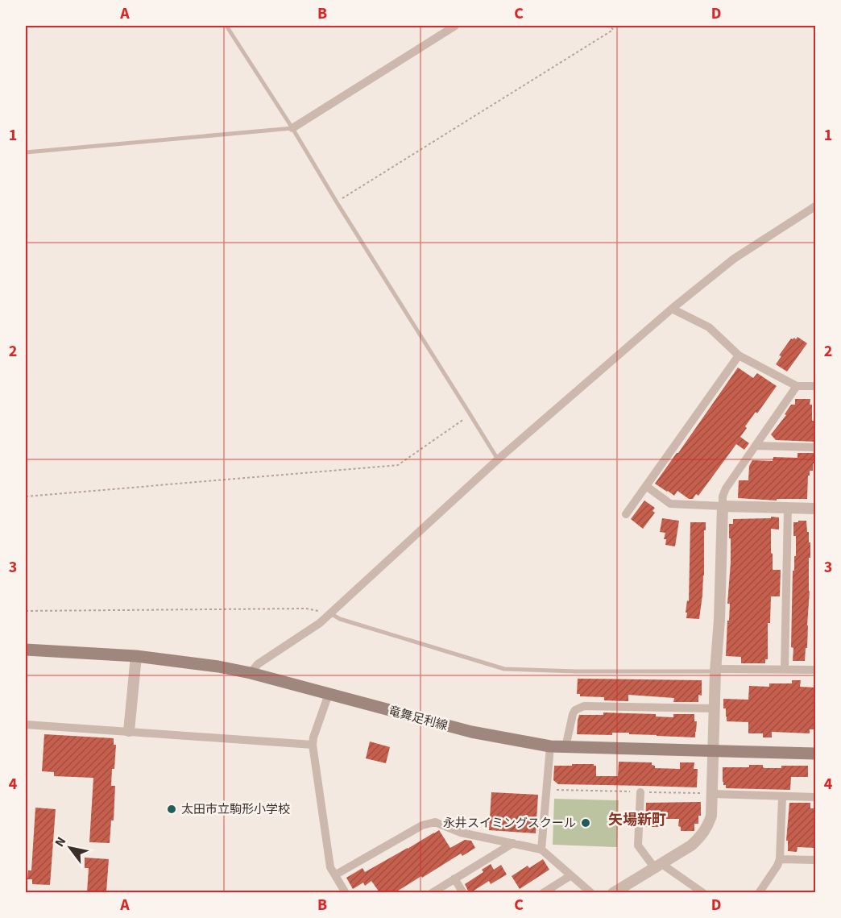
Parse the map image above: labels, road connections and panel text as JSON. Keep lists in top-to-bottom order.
{
  "streets": {
    "main road": ["竜舞足利線"]
  },
  "districts": ["矢場新町"],
  "places": ["太田市立駒形小学校", "永井スイミングスクール"],
  "north": "top left",
  "grid": {
    "columns": [
      "A",
      "B",
      "C",
      "D"
    ],
    "rows": [
      "1",
      "2",
      "3",
      "4"
    ]
  }
}
